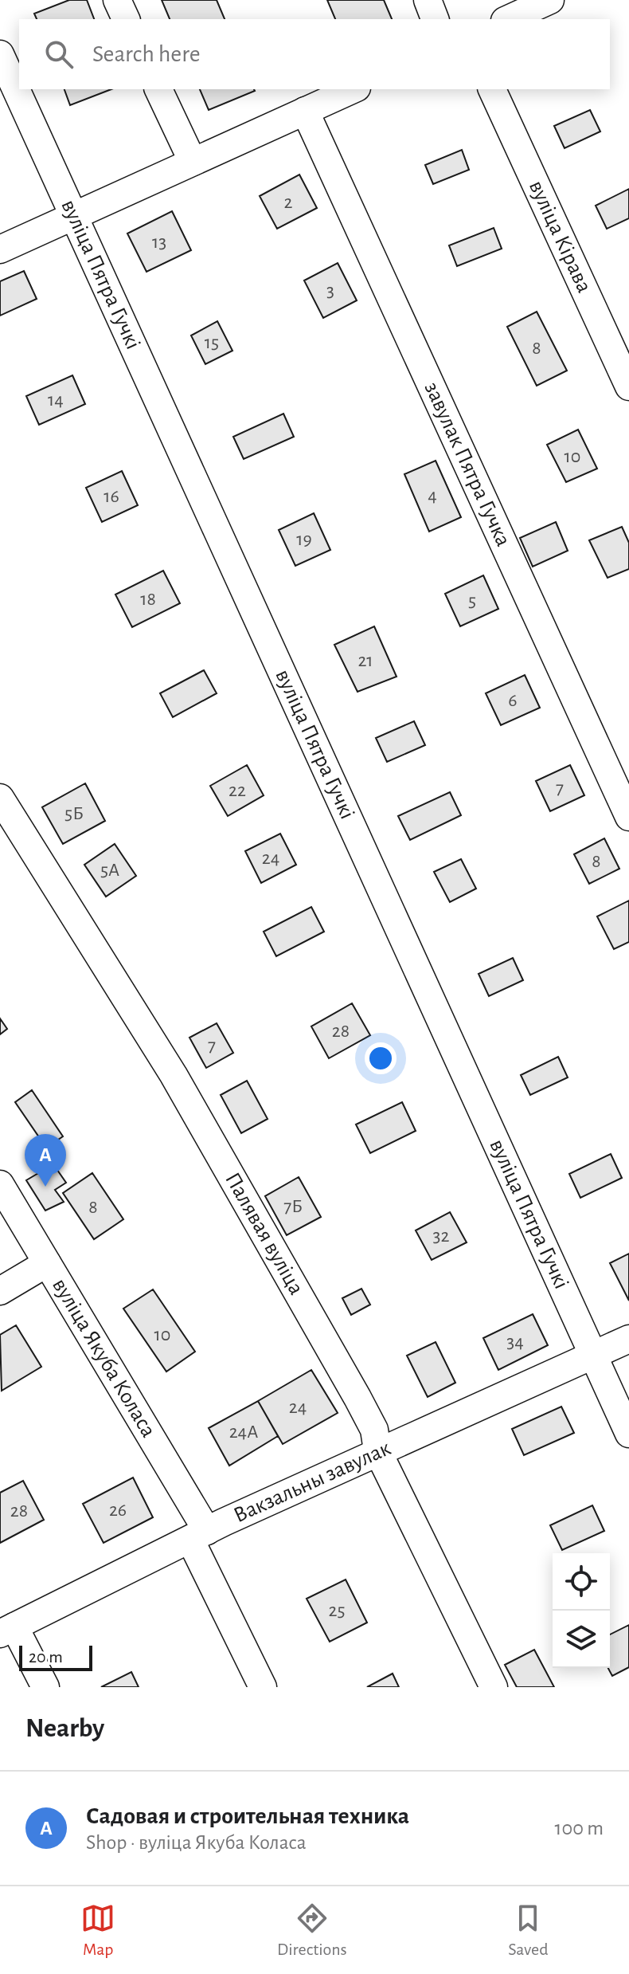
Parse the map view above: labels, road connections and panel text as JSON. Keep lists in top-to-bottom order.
{
  "streets": {
    "street": [
      "вуліца Кірава",
      "вуліца Пятра Гучкі",
      "завулак Пятра Гучка",
      "Палявая вуліца",
      "вуліца Якуба Коласа",
      "Вакзальны завулак"
    ]
  },
  "crossings": [
    ["вуліца Пятра Гучкі", "Вакзальны завулак"],
    ["Палявая вуліца", "Вакзальны завулак"],
    ["вуліца Якуба Коласа", "Вакзальны завулак"]
  ],
  "house_numbers": [
    "2",
    "13",
    "3",
    "15",
    "8",
    "14",
    "10",
    "4",
    "16",
    "19",
    "18",
    "5",
    "21",
    "6",
    "7",
    "22",
    "5Б",
    "24",
    "8",
    "5А",
    "28",
    "7",
    "7Б",
    "8",
    "32",
    "10",
    "34",
    "24",
    "24А",
    "26",
    "28",
    "25"
  ],
  "scale_bar": "20 m",
  "page": {
    "search": "Search here",
    "pins": "A",
    "scale": "20 m",
    "heading": "Nearby",
    "list": [
      {
        "mark": "A",
        "name": "Садовая и строительная техника",
        "note": "Shop · вуліца Якуба Коласа",
        "value": "100 m"
      }
    ],
    "nav": ["Map", "Directions", "Saved"]
  }
}
